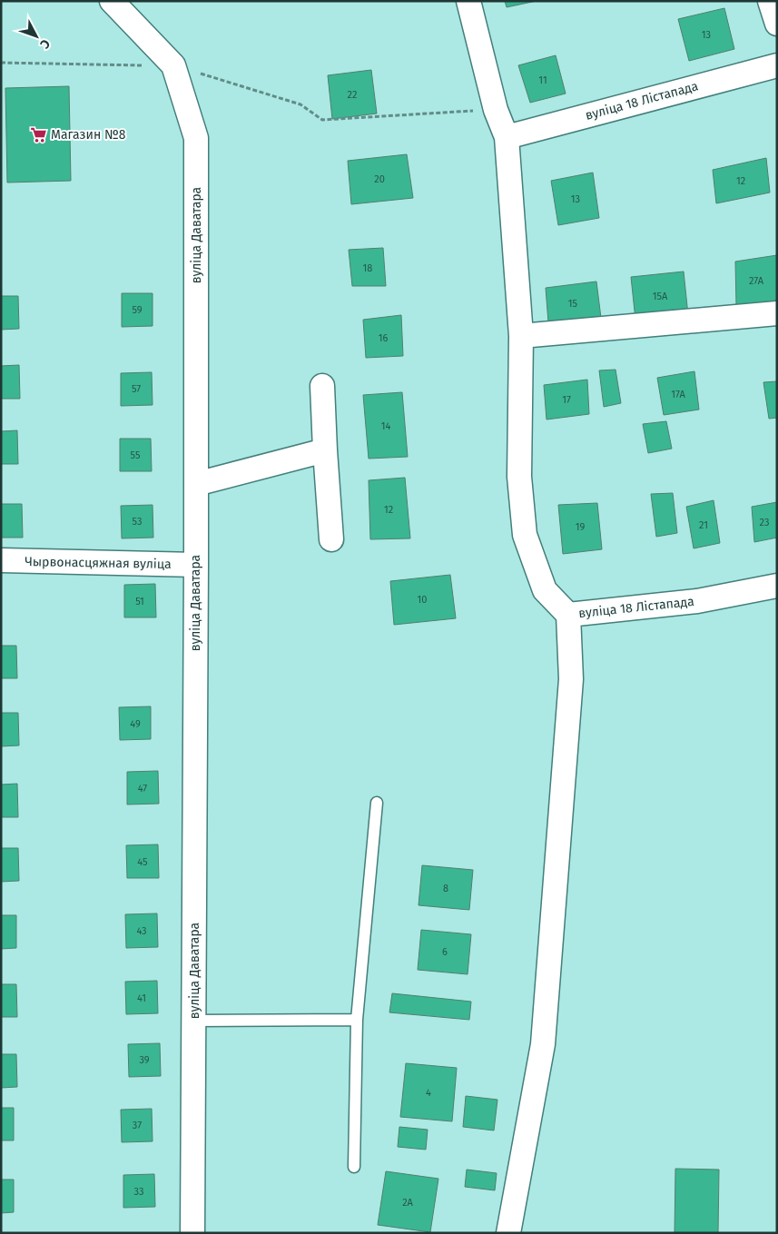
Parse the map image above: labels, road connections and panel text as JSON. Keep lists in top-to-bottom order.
{
  "streets": {
    "street": ["вуліца 18 Лістапада", "вуліца Даватара", "Чырвонасцяжная вуліца"]
  },
  "crossings": [
    ["вуліца Даватара", "Чырвонасцяжная вуліца"]
  ],
  "places": {
    "supermarket": ["Магазин №8"]
  },
  "house_numbers": [
    "13",
    "11",
    "22",
    "20",
    "12",
    "13",
    "18",
    "27А",
    "15А",
    "15",
    "59",
    "16",
    "57",
    "17А",
    "17",
    "14",
    "55",
    "12",
    "53",
    "23",
    "21",
    "19",
    "10",
    "51",
    "49",
    "47",
    "45",
    "8",
    "43",
    "6",
    "41",
    "39",
    "4",
    "37",
    "33",
    "2А"
  ],
  "north": "bottom right"
}
